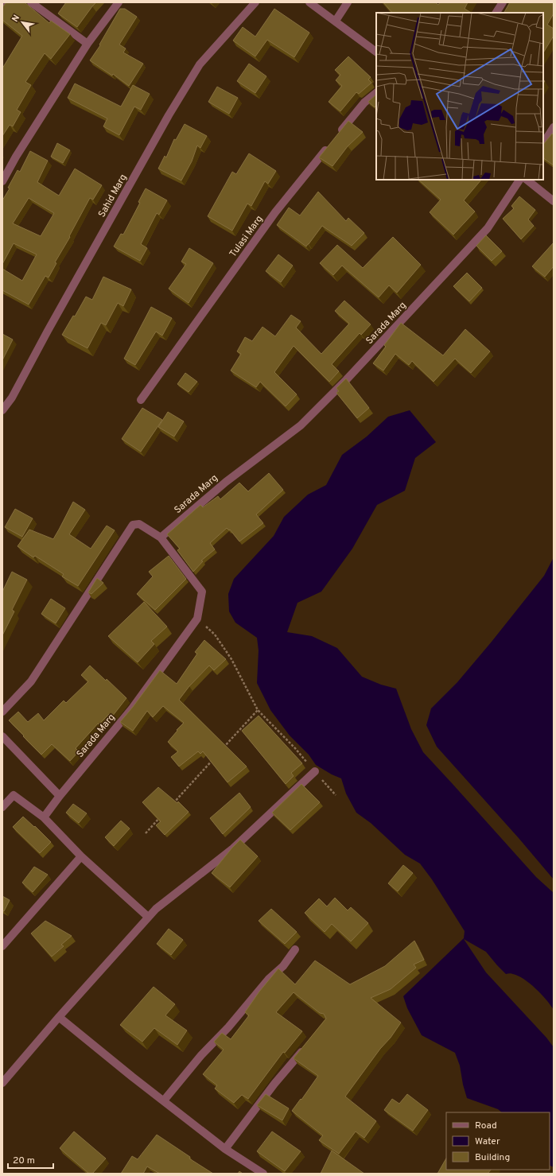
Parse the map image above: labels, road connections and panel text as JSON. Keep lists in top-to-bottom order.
{
  "streets": {
    "street": ["Sahid Marg", "Tulasi Marg", "Sarada Marg"]
  },
  "legend": ["Road", "Water", "Building"],
  "scale_bar": "20 m",
  "north": "top left"
}
